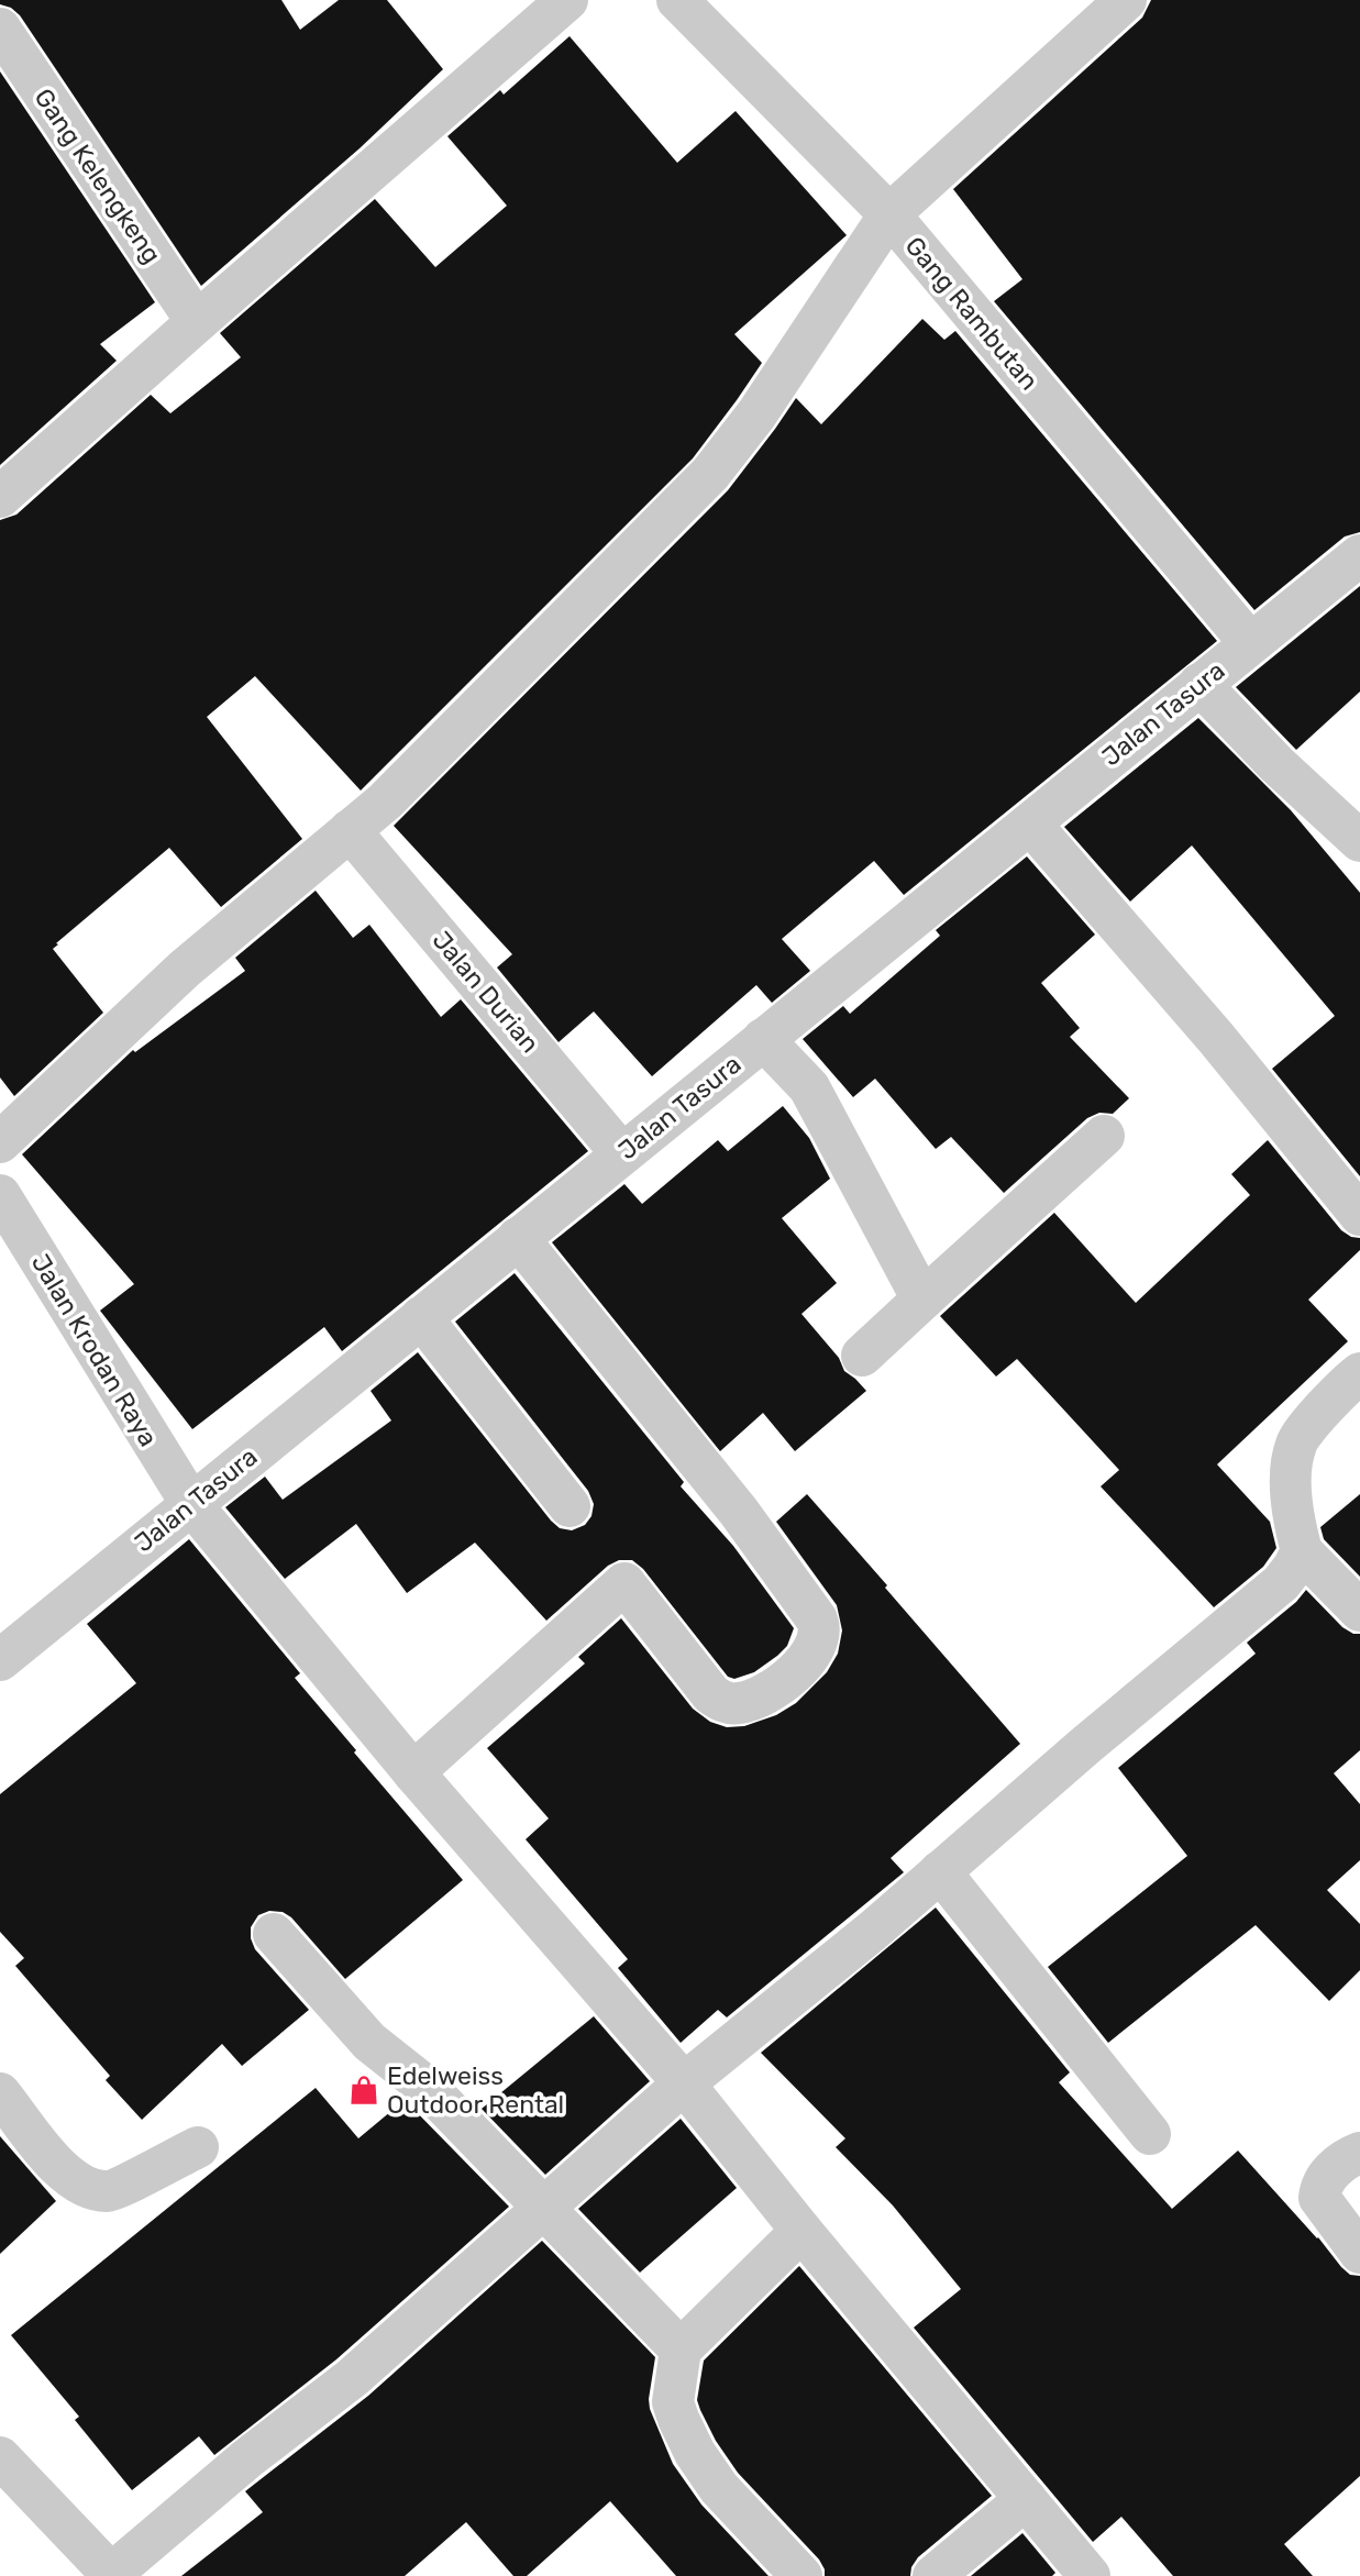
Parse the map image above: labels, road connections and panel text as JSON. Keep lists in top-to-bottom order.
{
  "streets": {
    "street": [
      "Gang Kelengkeng",
      "Gang Rambutan",
      "Jalan Tasura",
      "Jalan Durian",
      "Jalan Krodan Raya"
    ]
  },
  "crossings": [
    ["Gang Rambutan", "Jalan Tasura"],
    ["Jalan Tasura", "Jalan Durian"],
    ["Jalan Tasura", "Jalan Krodan Raya"]
  ],
  "places": {
    "shop": ["Edelweiss Outdoor Rental"]
  }
}
